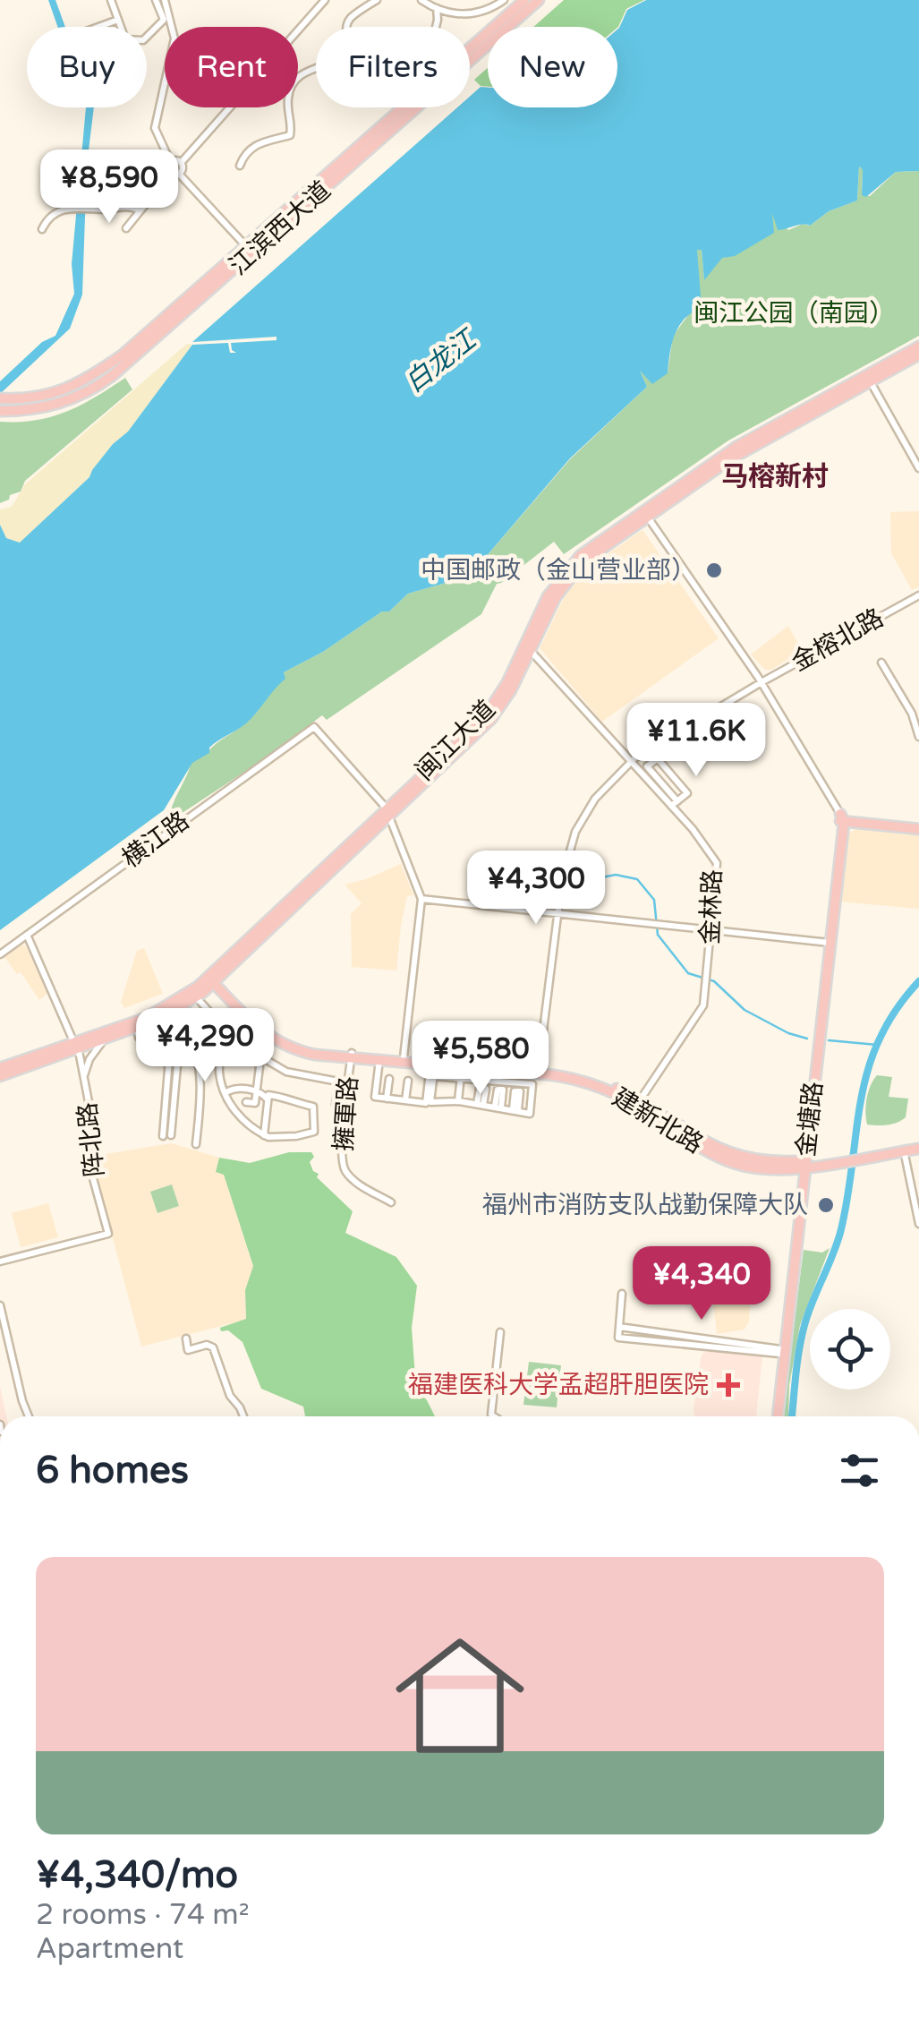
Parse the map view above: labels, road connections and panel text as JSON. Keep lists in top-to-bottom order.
{
  "streets": {
    "main road": [
      "江滨西大道",
      "闽江大道",
      "金塘路",
      "建新北路"
    ],
    "street": [
      "金榕北路",
      "横江路",
      "金林路",
      "擁軍路",
      "阵北路"
    ]
  },
  "crossings": [
    ["金榕北路", "金林路"],
    ["金榕北路", "建新北路"],
    ["闽江大道", "横江路"],
    ["闽江大道", "金林路"],
    ["闽江大道", "建新北路"],
    ["闽江大道", "阵北路"],
    ["横江路", "阵北路"],
    ["金林路", "建新北路"],
    ["擁軍路", "建新北路"],
    ["金塘路", "建新北路"]
  ],
  "districts": ["马榕新村"],
  "water": ["白龙江"],
  "parks": ["闽江公园（南园）"],
  "places": {
    "other": ["中国邮政（金山营业部）", "福州市消防支队战勤保障大队"],
    "health": ["福建医科大学孟超肝胆医院"]
  },
  "page": {
    "chip": [
      "Buy",
      "Rent",
      "Filters",
      "New"
    ],
    "price": [
      "¥8,590",
      "¥11.6K",
      "¥4,300",
      "¥4,290",
      "¥5,580",
      "¥4,340"
    ],
    "heading": "6 homes",
    "list": [
      {
        "name": "¥4,340/mo",
        "note": "2 rooms · 74 m² · Apartment"
      }
    ]
  }
}
